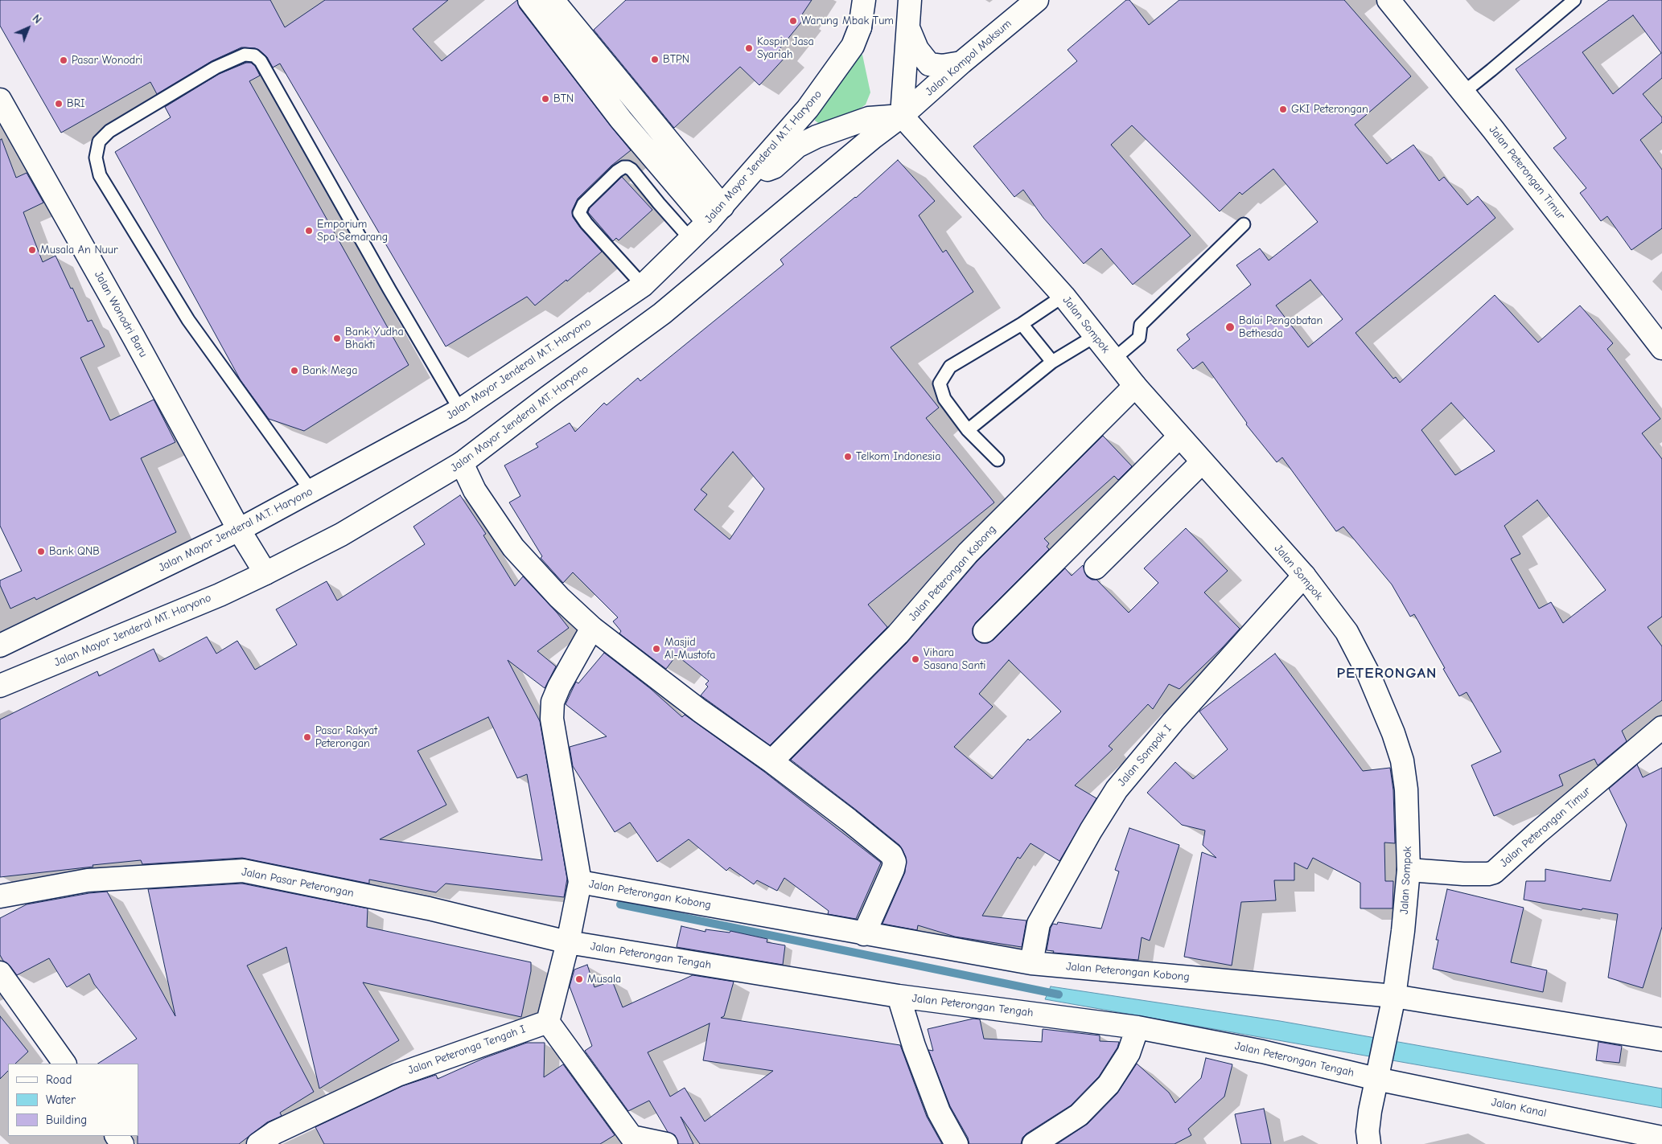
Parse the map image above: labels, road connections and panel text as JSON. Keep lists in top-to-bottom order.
{
  "streets": {
    "main road": [
      "Jalan Kompol Maksum",
      "Jalan Mayor Jenderal M.T. Haryono",
      "Jalan Peterongan Timur",
      "Jalan Wonodri Baru",
      "Jalan Sompok",
      "Jalan Mayor Jenderal MT. Haryono",
      "Jalan Peterongan Kobong",
      "Jalan Sompok I",
      "Jalan Pasar Peterongan",
      "Jalan Peterongan Tengah",
      "Jalan Peteronga Tengah I",
      "Jalan Kanal"
    ]
  },
  "crossings": [
    ["Jalan Kompol Maksum", "Jalan Sompok"],
    ["Jalan Kompol Maksum", "Jalan Mayor Jenderal MT. Haryono"],
    ["Jalan Mayor Jenderal M.T. Haryono", "Jalan Wonodri Baru"],
    ["Jalan Peterongan Timur", "Jalan Sompok"],
    ["Jalan Sompok", "Jalan Mayor Jenderal MT. Haryono"],
    ["Jalan Sompok", "Jalan Peterongan Kobong"],
    ["Jalan Sompok", "Jalan Sompok I"],
    ["Jalan Sompok", "Jalan Peterongan Tengah"],
    ["Jalan Sompok", "Jalan Kanal"],
    ["Jalan Peterongan Kobong", "Jalan Sompok I"],
    ["Jalan Pasar Peterongan", "Jalan Peterongan Tengah"],
    ["Jalan Peterongan Tengah", "Jalan Kanal"]
  ],
  "districts": ["PETERONGAN"],
  "places": [
    "Warung Mbak Tum",
    "Kospin Jasa Syariah",
    "BTPN",
    "Pasar Wonodri",
    "BTN",
    "BRI",
    "GKI Peterongan",
    "Emporium Spa Semarang",
    "Musala An Nuur",
    "Balai Pengobatan Bethesda",
    "Bank Yudha Bhakti",
    "Bank Mega",
    "Telkom Indonesia",
    "Bank QNB",
    "Masjid Al-Mustofa",
    "Vihara Sasana Santi",
    "Pasar Rakyat Peterongan",
    "Musala"
  ],
  "legend": ["Road", "Water", "Building"],
  "north": "top right"
}
